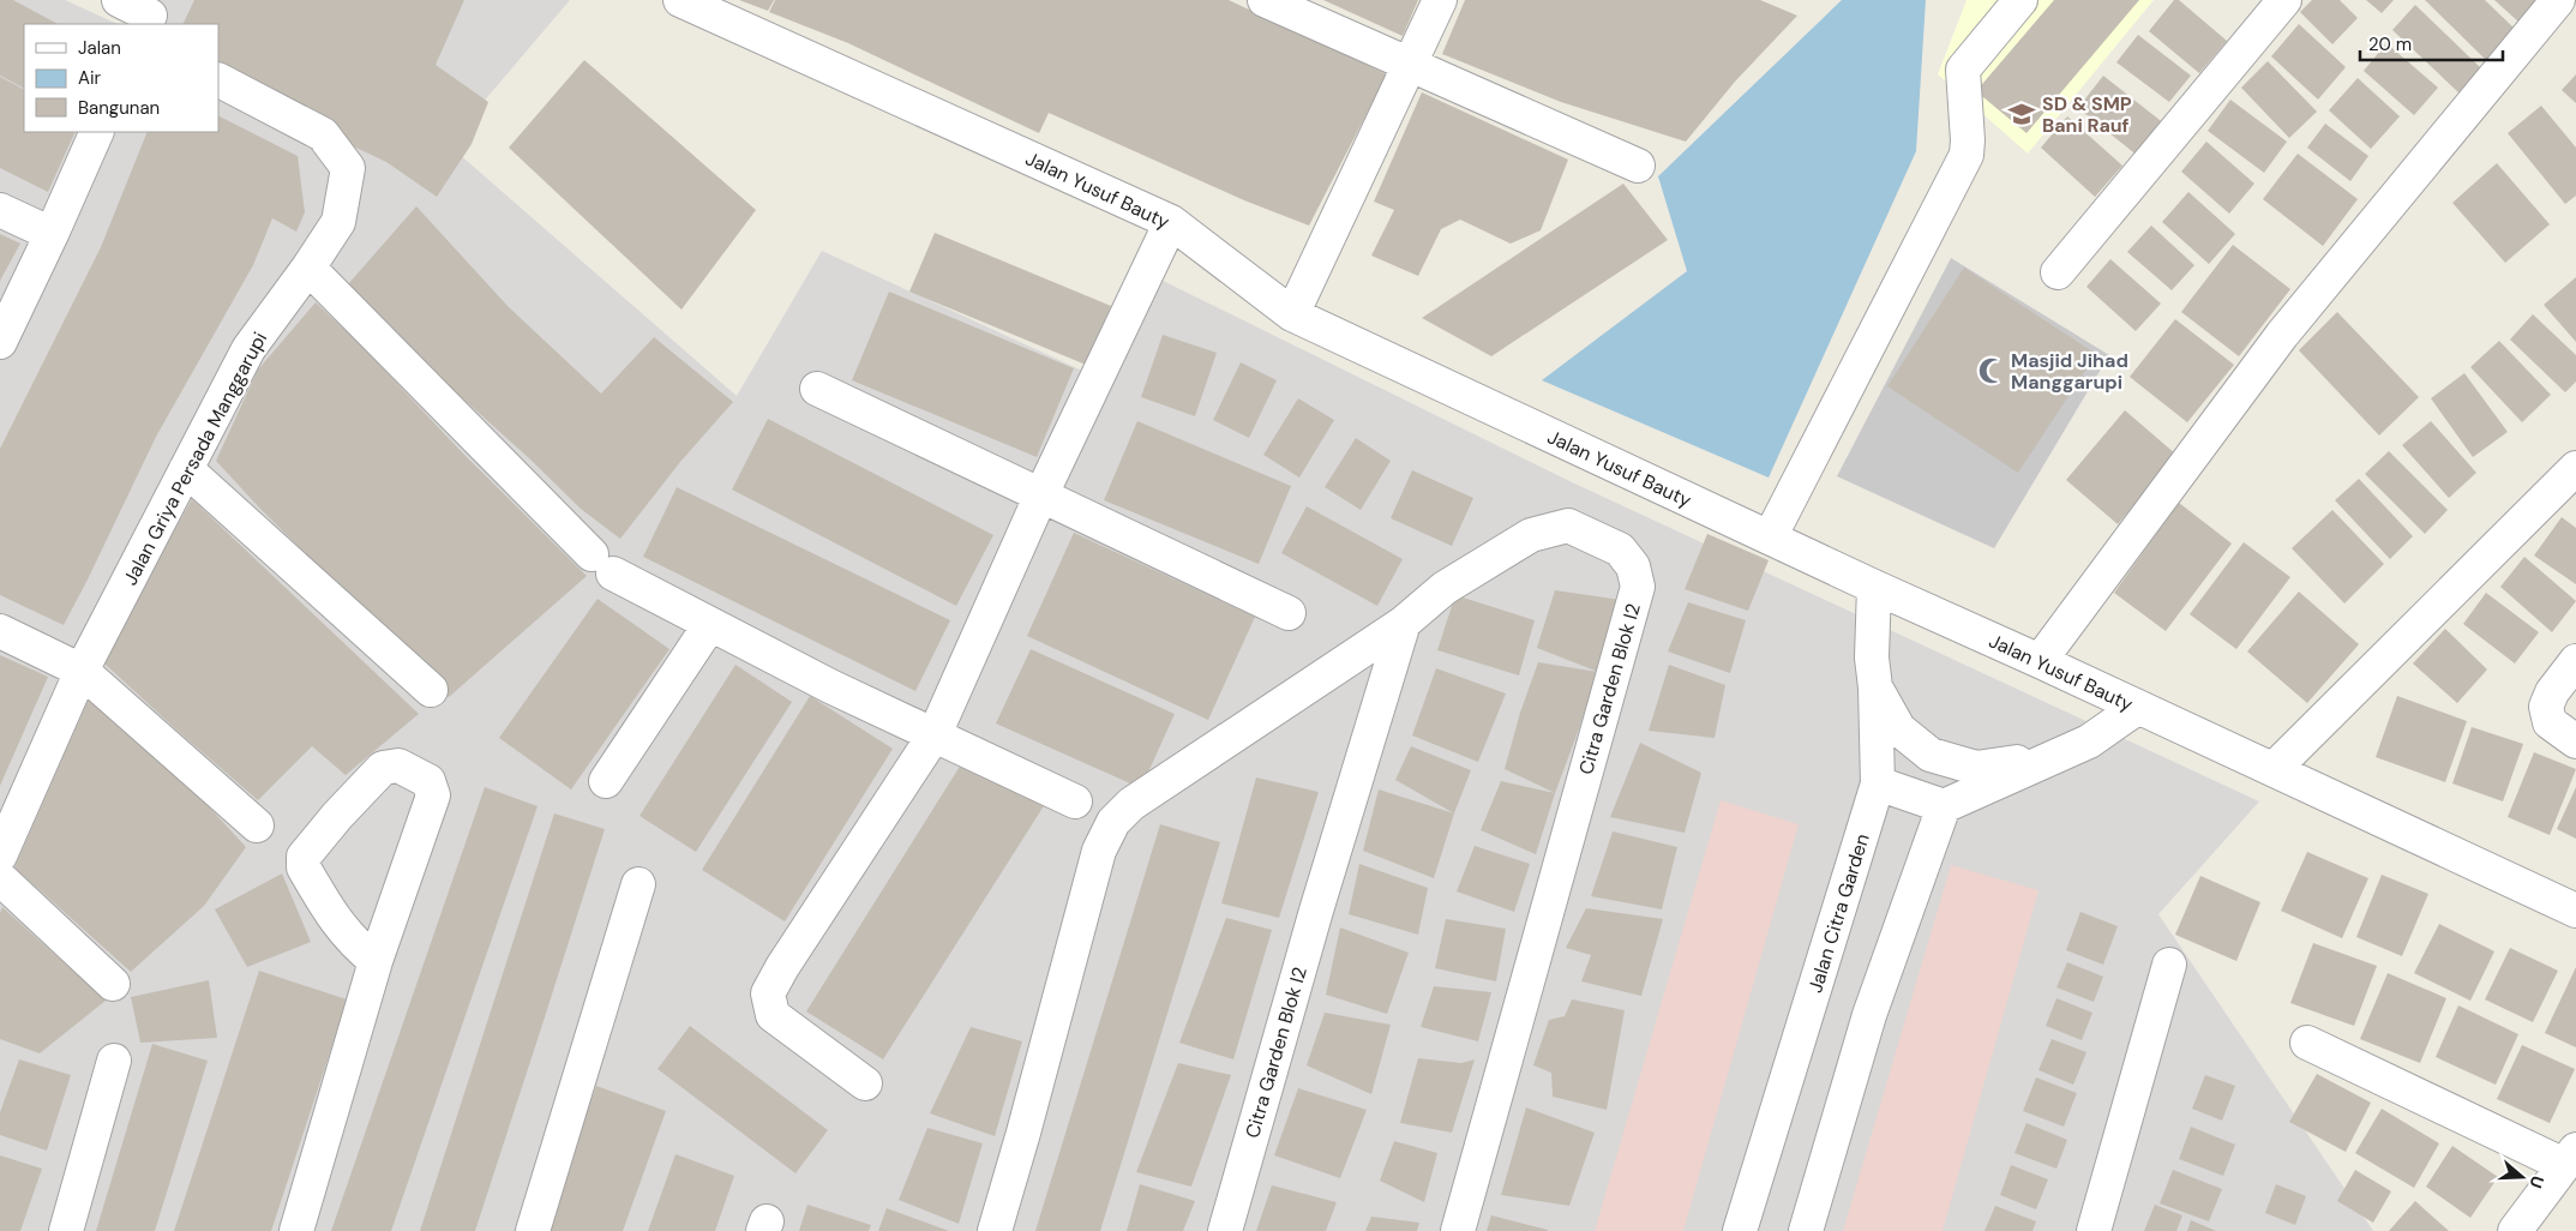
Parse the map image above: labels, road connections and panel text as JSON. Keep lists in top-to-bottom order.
{
  "streets": {
    "street": [
      "Jalan Yusuf Bauty",
      "Jalan Griya Persada Manggarupi",
      "Citra Garden Blok I2",
      "Jalan Citra Garden"
    ]
  },
  "crossings": [
    ["Jalan Yusuf Bauty", "Jalan Citra Garden"]
  ],
  "places": {
    "school or university": ["SD & SMP Bani Rauf"],
    "mosque": ["Masjid Jihad Manggarupi"]
  },
  "legend": ["Jalan", "Air", "Bangunan"],
  "scale_bar": "20 m",
  "north": "right"
}
